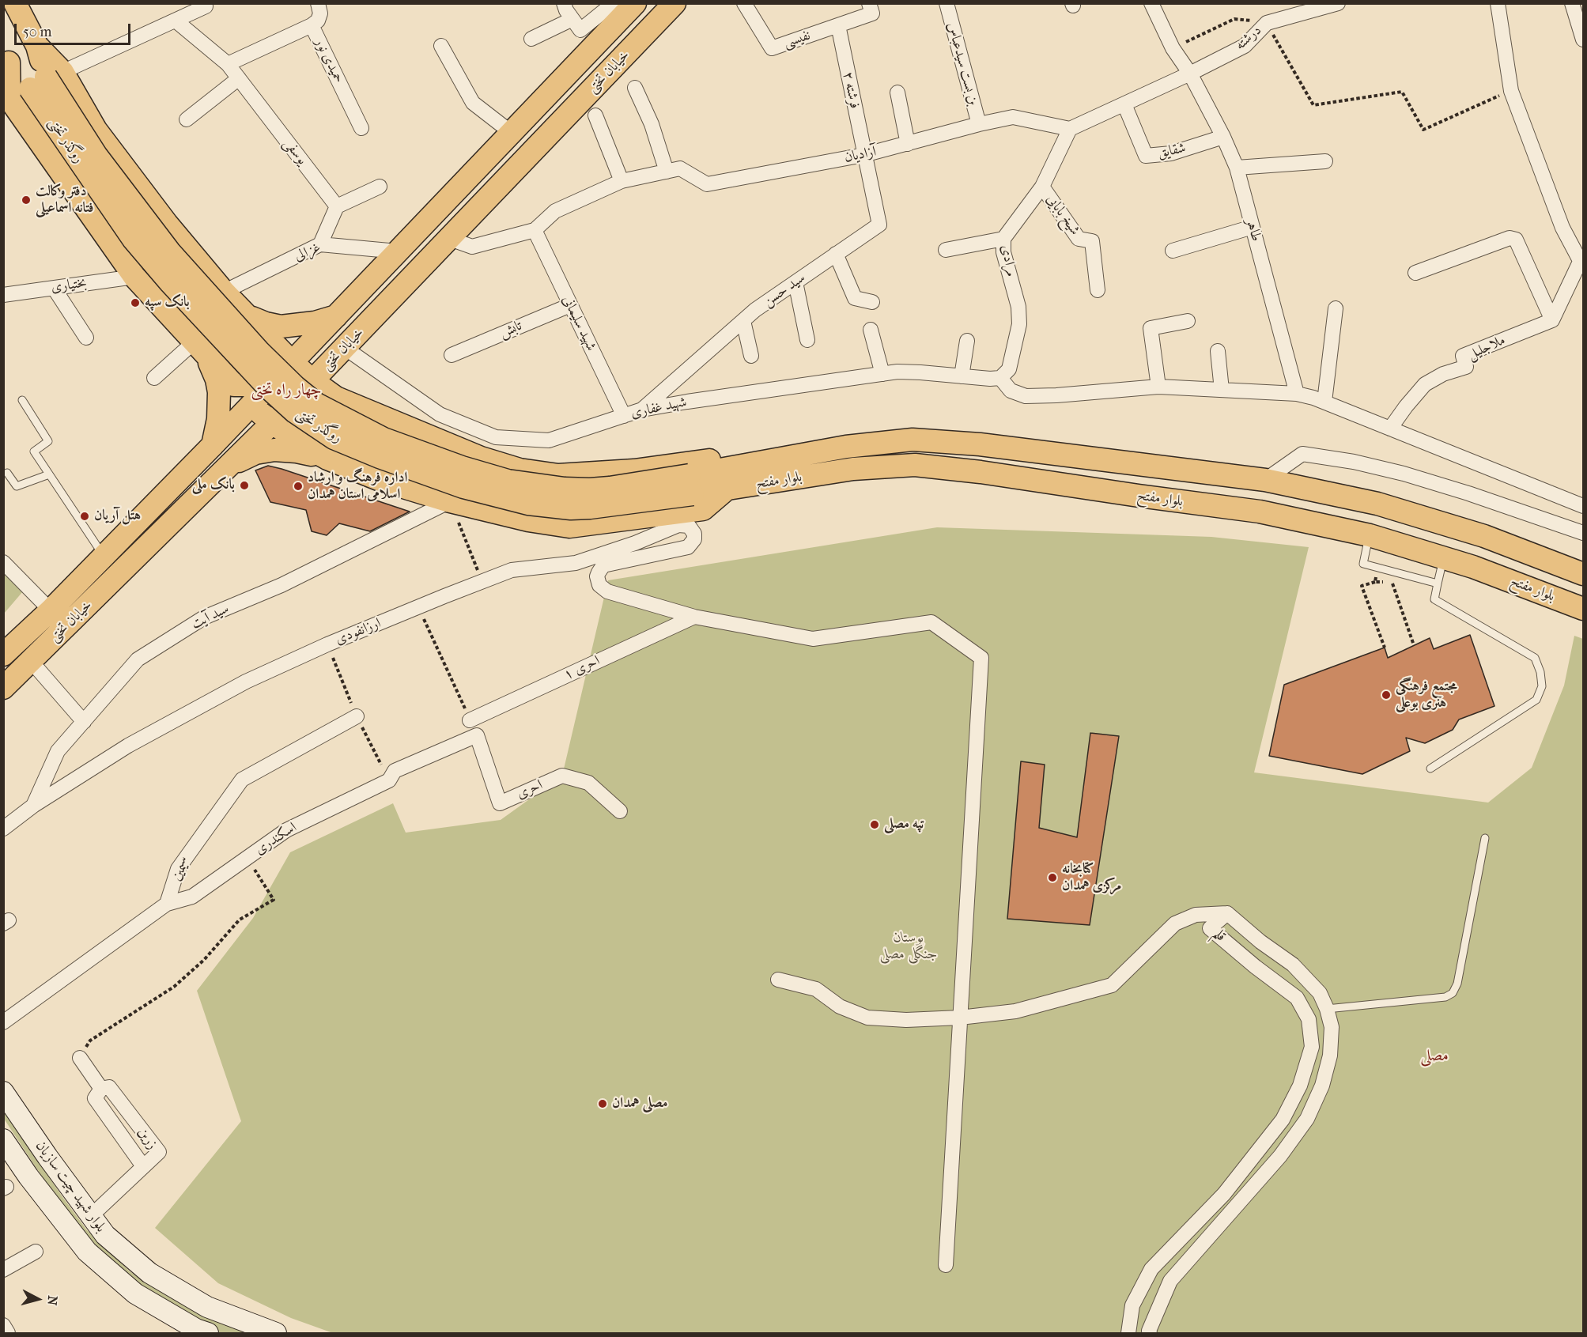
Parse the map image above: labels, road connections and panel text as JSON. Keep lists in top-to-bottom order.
{
  "streets": {
    "main road": [
      "خیابان تختی",
      "روگذر تختی",
      "بلوار مفتح",
      "بلوار شهید چیت سازیان"
    ],
    "street": [
      "درشته",
      "نفیسی",
      "حمیدی نور",
      "بن بست سیدعباس",
      "فرشته ۲",
      "شقایق",
      "یوسفی",
      "آزادیان",
      "شیخ بابایی",
      "طاهر",
      "غزالی",
      "مرادی",
      "بختیاری",
      "سید حسن",
      "شهید سلیمانی",
      "تابش",
      "ملاجلیل",
      "شهید غفاری",
      "سید آیت",
      "ارزانفودی",
      "احری ۱",
      "احری",
      "اسکندری",
      "سیمین",
      "قلم",
      "زرین"
    ]
  },
  "crossings": [
    ["درشته", "طاهر"],
    ["نفیسی", "فرشته ۲"],
    ["حمیدی نور", "یوسفی"],
    ["بن بست سیدعباس", "آزادیان"],
    ["خیابان تختی", "غزالی"],
    ["خیابان تختی", "شهید غفاری"],
    ["فرشته ۲", "آزادیان"],
    ["فرشته ۲", "سید حسن"],
    ["روگذر تختی", "بلوار مفتح"],
    ["روگذر تختی", "ارزانفودی"],
    ["شقایق", "طاهر"],
    ["آزادیان", "مرادی"],
    ["آزادیان", "سید حسن"],
    ["آزادیان", "شهید سلیمانی"],
    ["شیخ بابایی", "مرادی"],
    ["مرادی", "شهید غفاری"],
    ["سید حسن", "شهید غفاری"],
    ["شهید سلیمانی", "تابش"],
    ["شهید سلیمانی", "شهید غفاری"],
    ["بلوار مفتح", "ارزانفودی"],
    ["سید آیت", "ارزانفودی"],
    ["احری", "اسکندری"],
    ["اسکندری", "سیمین"],
    ["زرین", "بلوار شهید چیت سازیان"]
  ],
  "districts": ["چهار راه تختی", "مصلی"],
  "parks": ["بوستان جنگلی مصلی"],
  "places": [
    "دفتر وکالت فتانه اسماعیلی",
    "بانک سپه",
    "بانک ملی",
    "اداره فرهنگ و ارشاد اسلامی استان همدان",
    "هتل آریان",
    "مجتمع فرهنگی هنری بوعلی",
    "تپه مصلی",
    "کتابخانه مرکزی همدان",
    "مصلی همدان"
  ],
  "scale_bar": "50 m",
  "north": "right"
}
